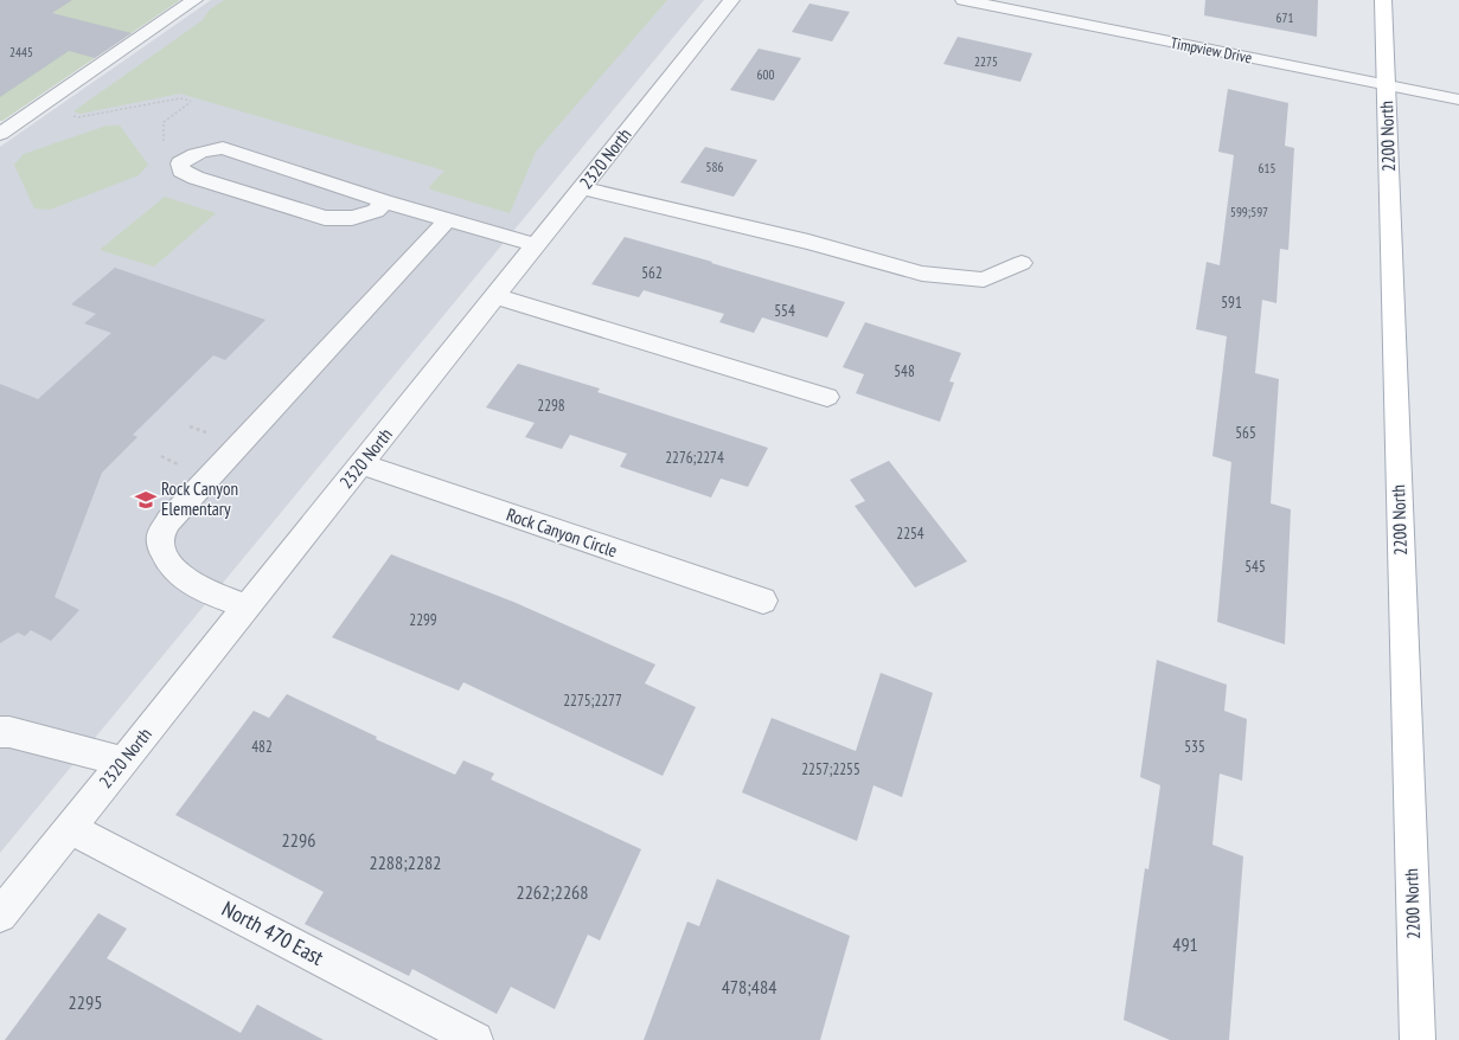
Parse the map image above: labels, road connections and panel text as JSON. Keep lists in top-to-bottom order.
{
  "streets": {
    "main road": ["2200 North"],
    "street": [
      "Timpview Drive",
      "2320 North",
      "Rock Canyon Circle",
      "North 470 East"
    ]
  },
  "crossings": [
    ["Timpview Drive", "2200 North"],
    ["2320 North", "Rock Canyon Circle"],
    ["2320 North", "North 470 East"]
  ],
  "places": {
    "school or university": ["Rock Canyon Elementary"]
  },
  "house_numbers": [
    "671",
    "2445",
    "2275",
    "600",
    "586",
    "615",
    "599;597",
    "562",
    "591",
    "554",
    "548",
    "2298",
    "565",
    "2276;2274",
    "2254",
    "545",
    "2299",
    "2275;2277",
    "482",
    "535",
    "2257;2255",
    "2296",
    "2288;2282",
    "2262;2268",
    "491",
    "478;484",
    "2295"
  ]
}
